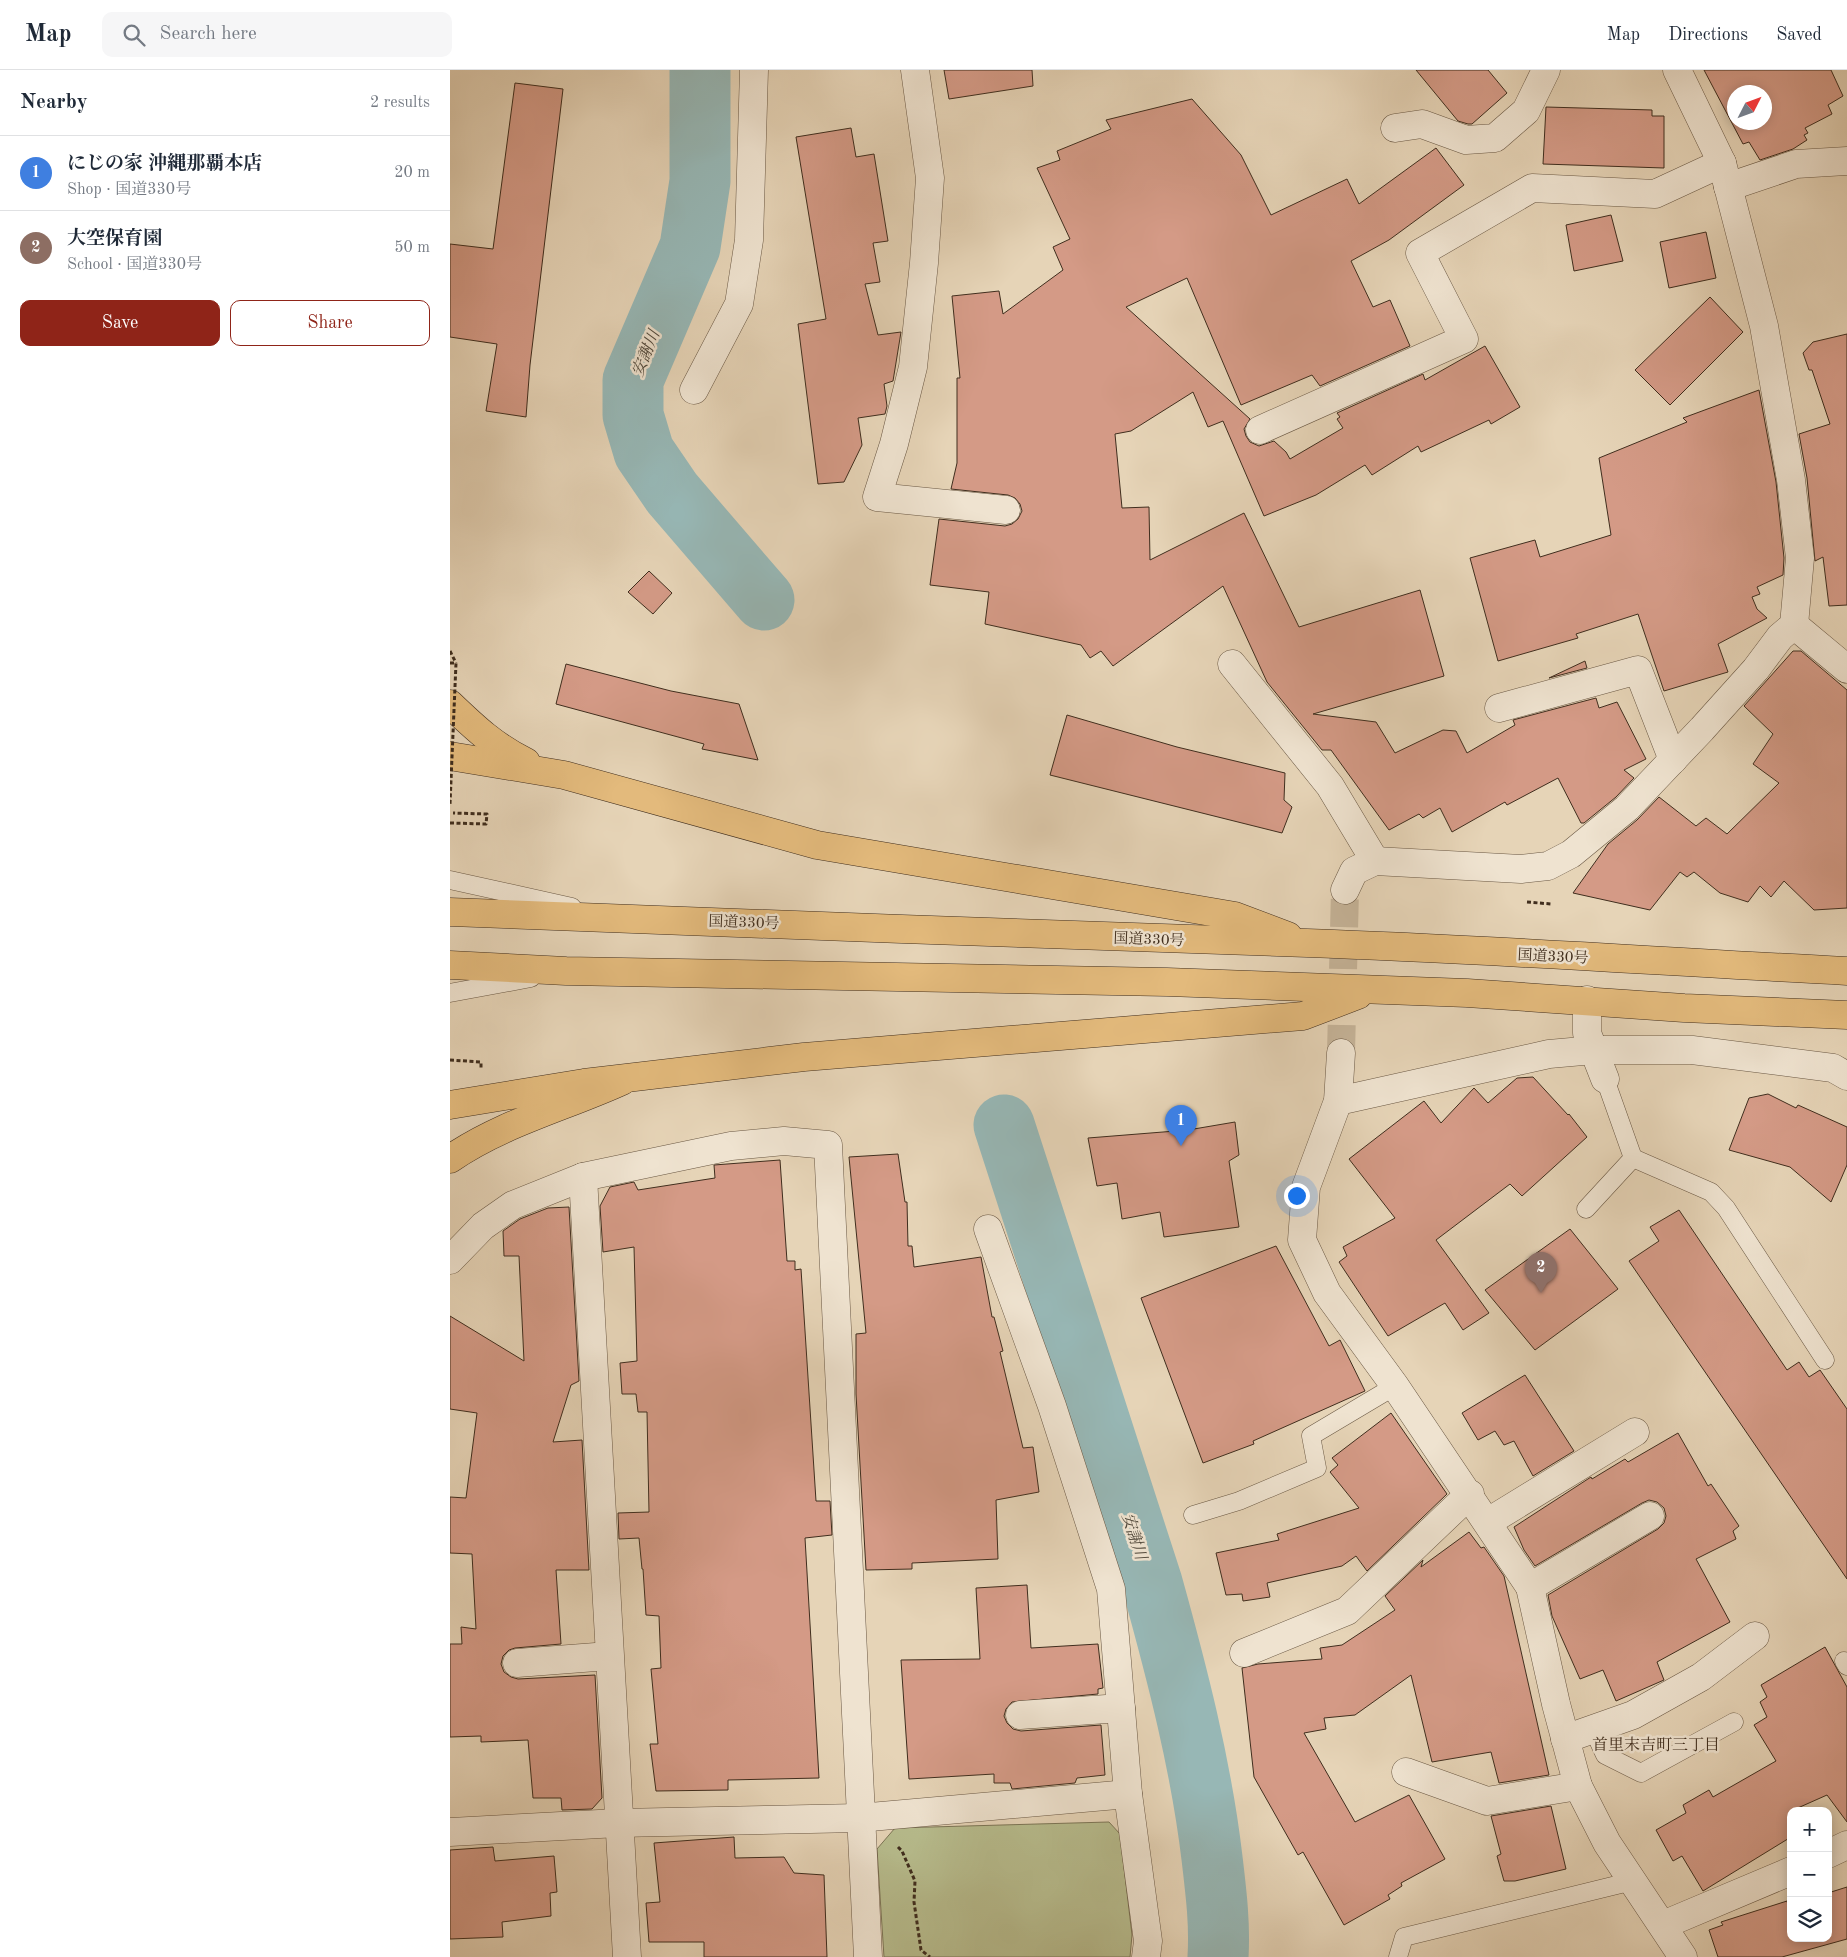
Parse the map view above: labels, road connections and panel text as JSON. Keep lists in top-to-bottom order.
{
  "streets": {
    "main road": ["国道330号"]
  },
  "districts": ["首里末吉町三丁目"],
  "water": ["安謝川"],
  "north": "top right",
  "page": {
    "header": "Map",
    "search": "Search here",
    "nav": ["Map", "Directions", "Saved"],
    "heading": ["Nearby", "2 results"],
    "list": [
      {
        "mark": "1",
        "name": "にじの家 沖縄那覇本店",
        "note": "Shop · 国道330号",
        "value": "20 m"
      },
      {
        "mark": "2",
        "name": "大空保育園",
        "note": "School · 国道330号",
        "value": "50 m"
      }
    ],
    "buttons": ["Save", "Share"],
    "pins": ["1", "2"],
    "map_buttons": ["+", "−"]
  }
}
